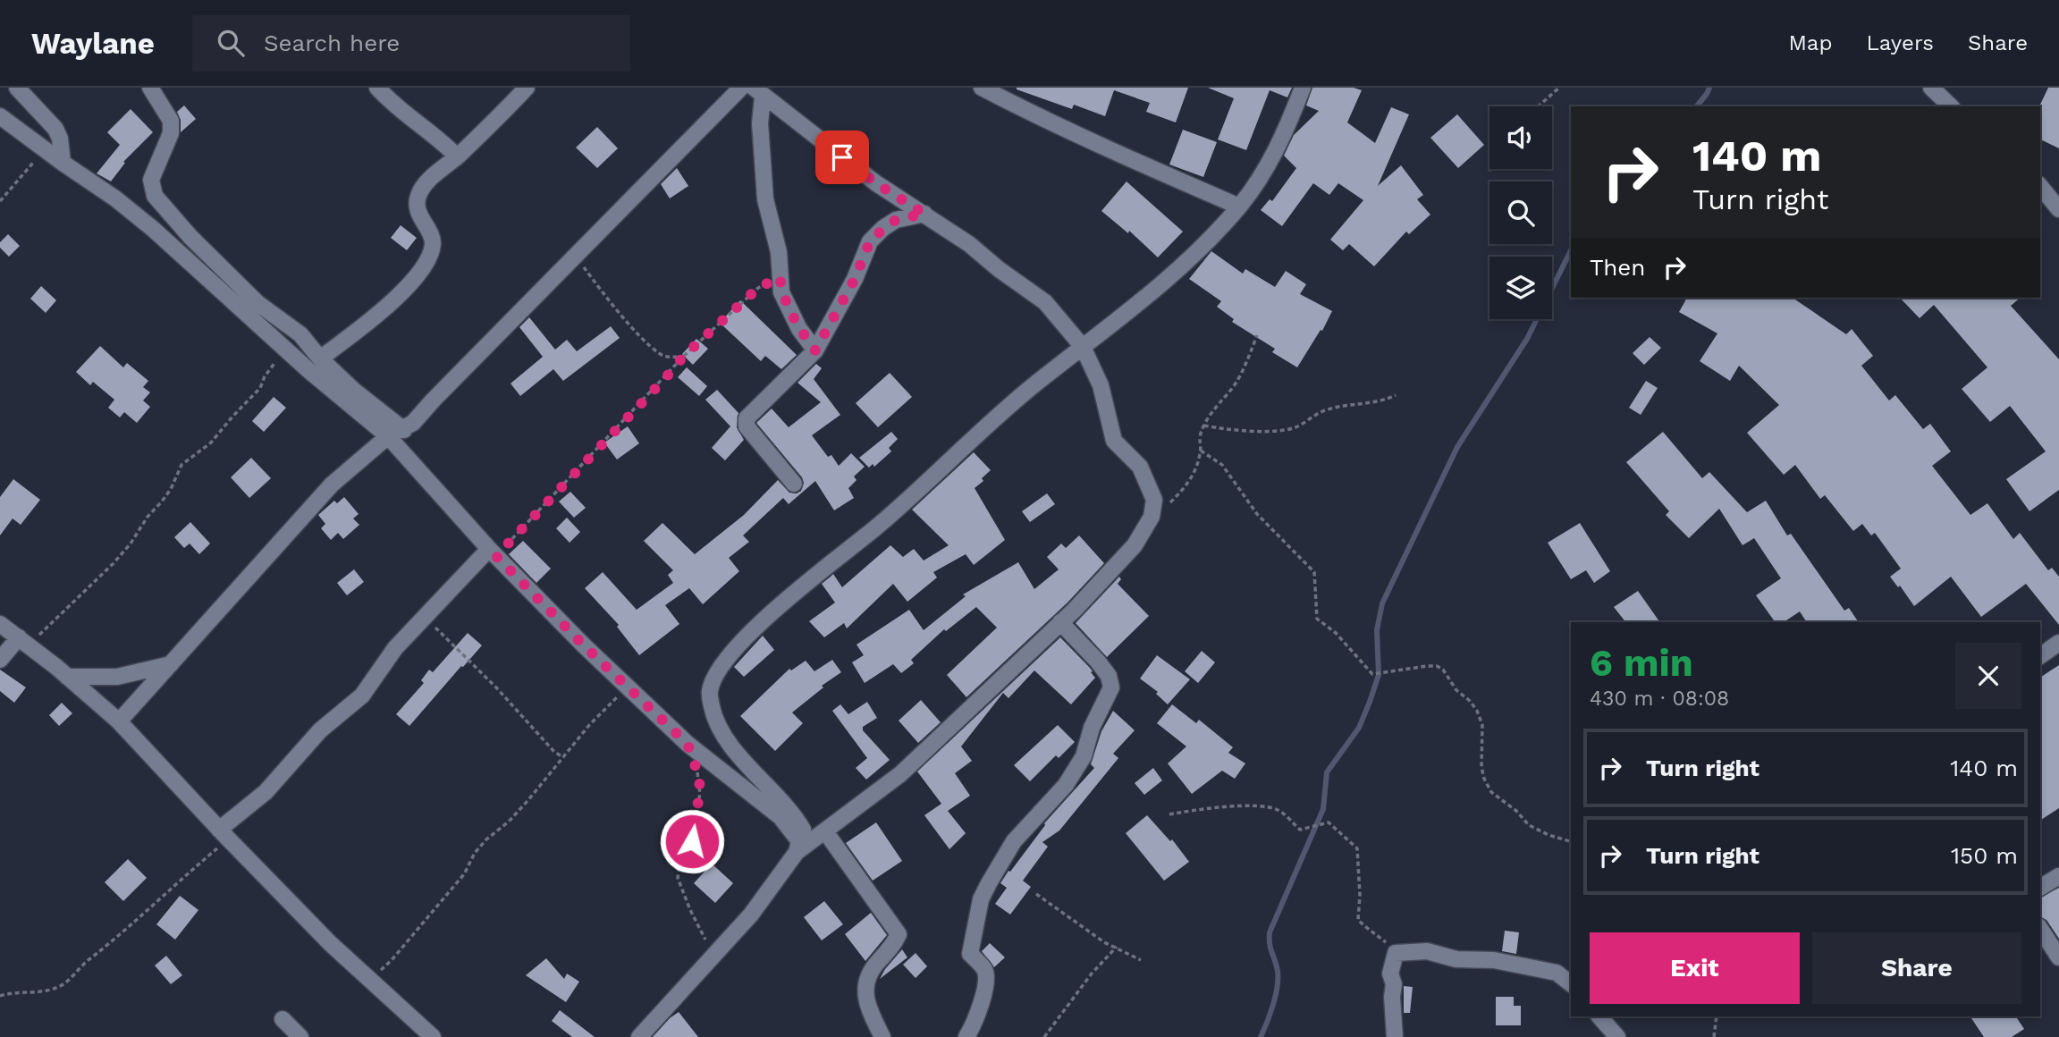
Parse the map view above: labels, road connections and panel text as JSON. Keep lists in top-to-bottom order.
{
  "page": {
    "header": "Waylane",
    "search": "Search here",
    "nav": ["Map", "Layers", "Share"],
    "turn": ["140 m", "Turn right"],
    "then": "Then",
    "heading": ["6 min", "430 m · 08:08"],
    "list": [
      {
        "name": "Turn right",
        "value": "140 m"
      },
      {
        "name": "Turn right",
        "value": "150 m"
      }
    ],
    "buttons": ["Exit", "Share"]
  }
}
